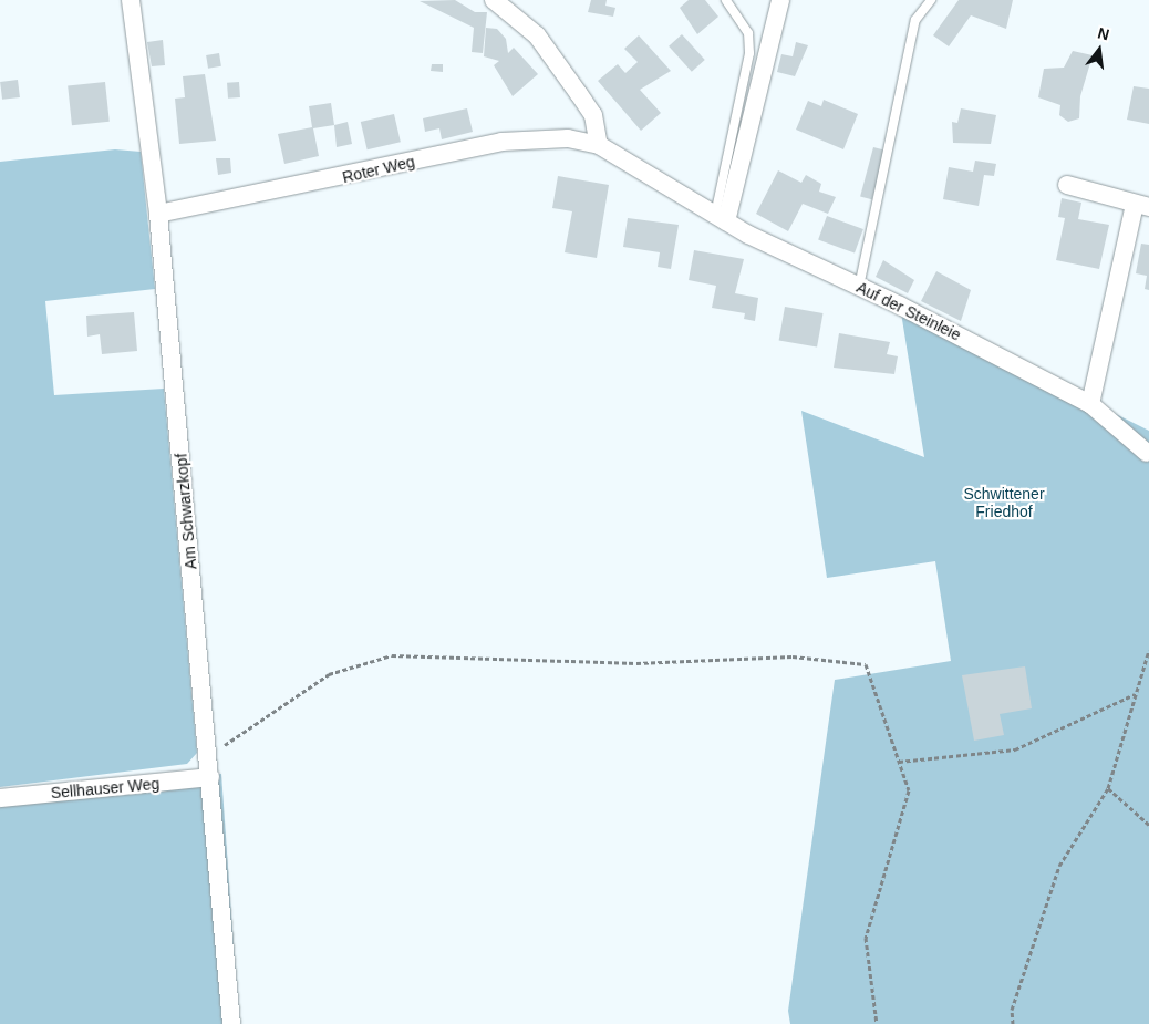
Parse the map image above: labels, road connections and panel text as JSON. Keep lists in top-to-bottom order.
{
  "streets": {
    "street": [
      "Roter Weg",
      "Auf der Steinleie",
      "Am Schwarzkopf",
      "Sellhauser Weg"
    ]
  },
  "crossings": [
    ["Roter Weg", "Auf der Steinleie"],
    ["Roter Weg", "Am Schwarzkopf"],
    ["Am Schwarzkopf", "Sellhauser Weg"]
  ],
  "parks": ["Schwittener Friedhof"],
  "north": "top"
}
